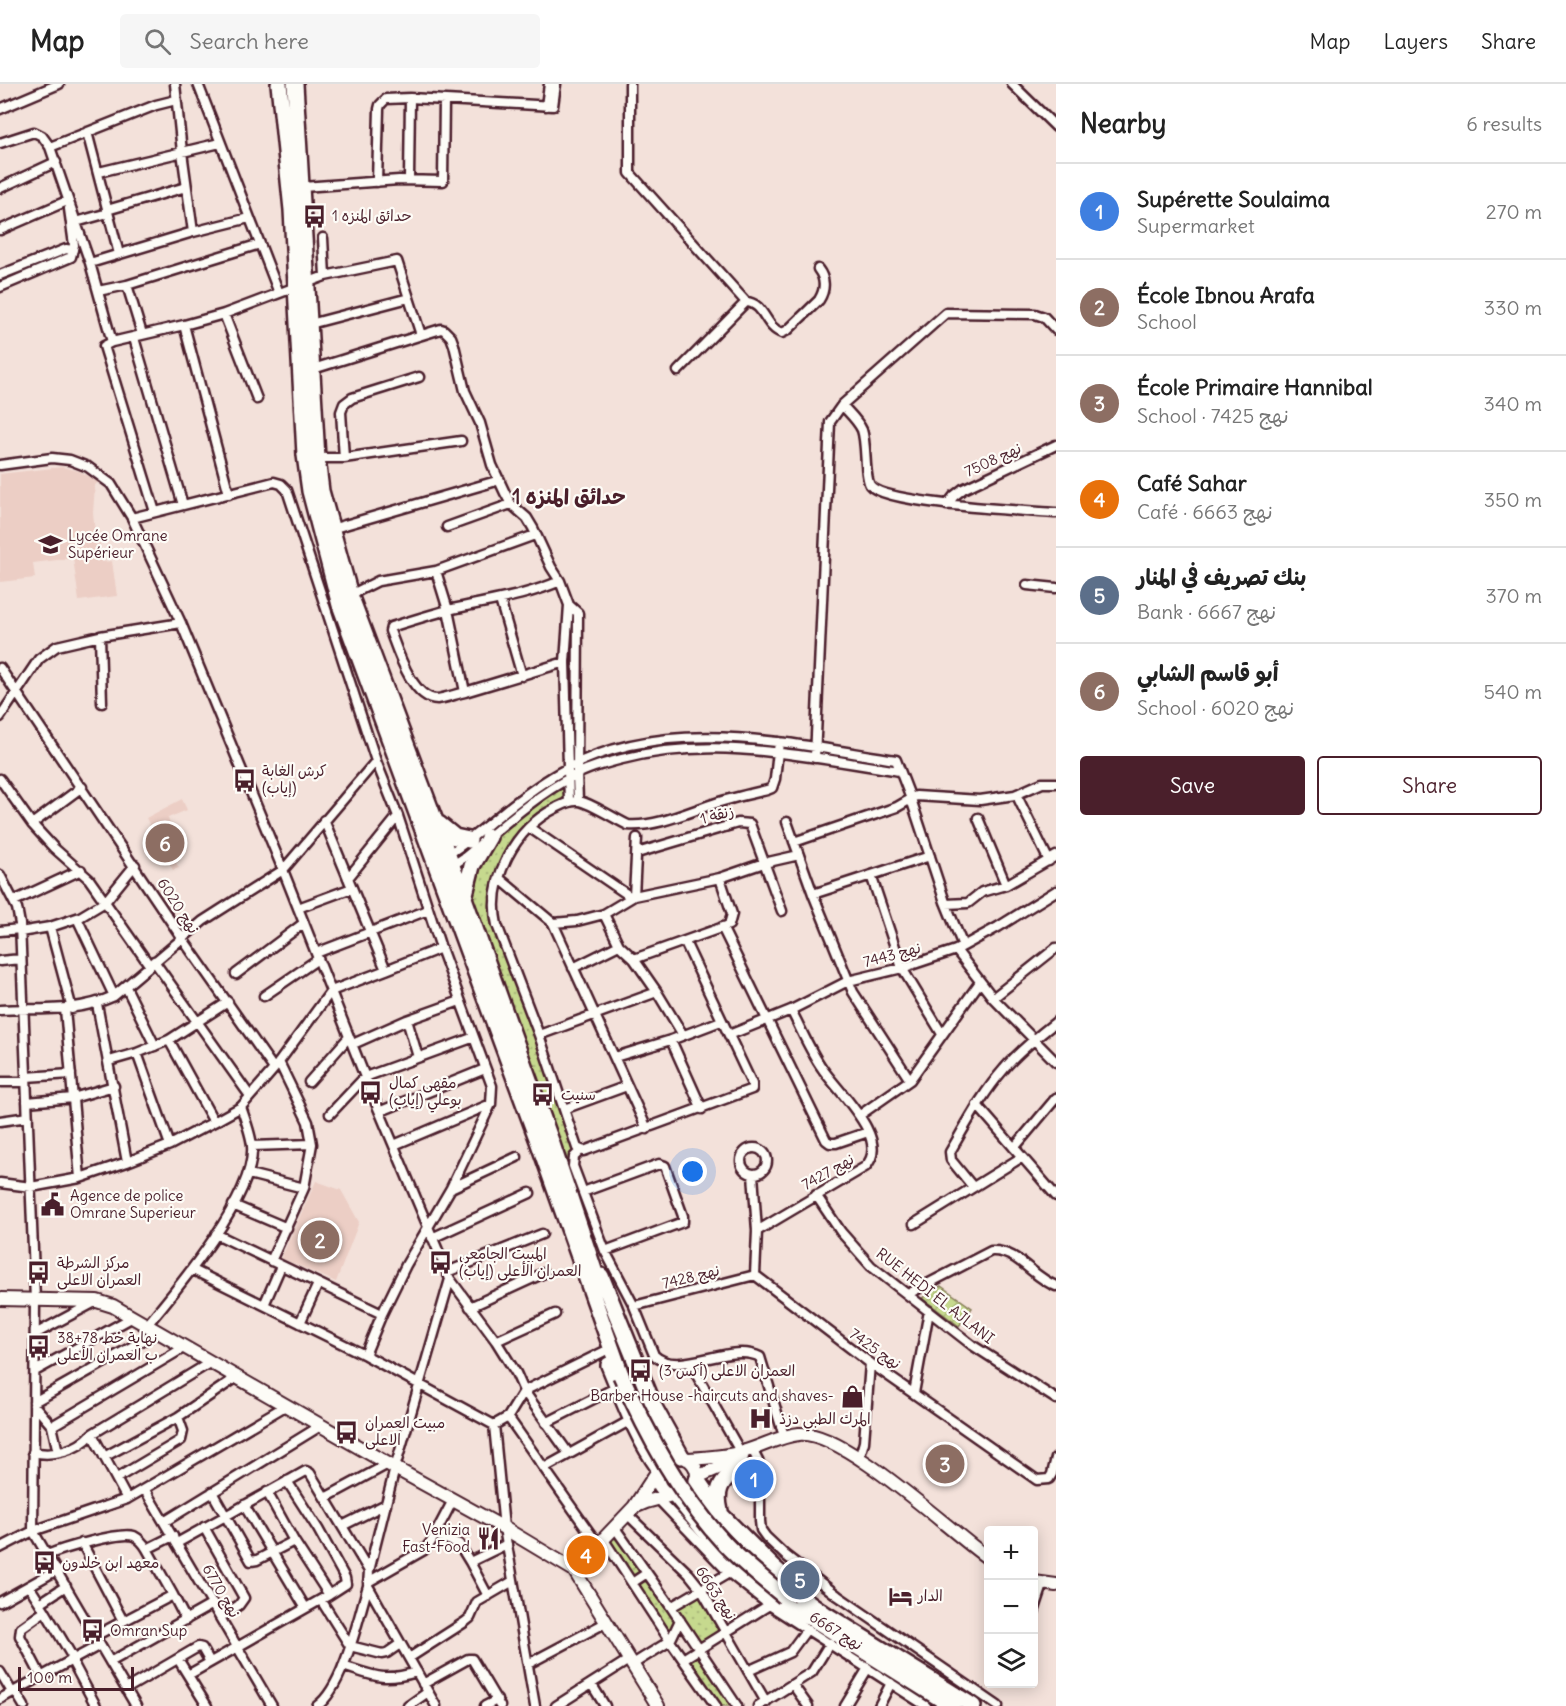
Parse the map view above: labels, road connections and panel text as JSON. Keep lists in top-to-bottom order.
{
  "streets": {
    "street": [
      "نهج 7508",
      "زنقة 1",
      "نهج 6020",
      "نهج 7443",
      "نهج 7427",
      "نهج 7428",
      "RUE HEDI EL AJLANI",
      "نهج 7425",
      "نهج 6770",
      "نهج 6663",
      "نهج 6667"
    ]
  },
  "crossings": [
    ["نهج 7443", "نهج 7427"],
    ["نهج 7427", "RUE HEDI EL AJLANI"],
    ["نهج 7428", "نهج 7425"]
  ],
  "districts": ["حدائق المنزه 1"],
  "places": {
    "bus stop": [
      "حدائق المنزه 1",
      "كرش الغابة (إياب)",
      "مقهى كمال بوعلي (إياب)",
      "سنيت",
      "المبيت الجامعي العمران الأعلى (إياب)",
      "مركز الشرطة العمران الاعلى",
      "نهاية خط 78+38 ب العمران الأعلى",
      "العمران الاعلى (أكس 3)",
      "مبيت العمران الاعلى",
      "معهد ابن خلدون",
      "Omran Sup"
    ],
    "school or university": ["Lycée Omrane Supérieur"],
    "public building": ["Agence de police Omrane Superieur"],
    "shop": ["Barber House -haircuts and shaves-"],
    "hospital": ["المرك الطبي دزذ"],
    "restaurant": ["Venizia Fast-Food"],
    "hotel": ["الدار"]
  },
  "scale_bar": "100 m",
  "page": {
    "header": "Map",
    "search": "Search here",
    "nav": ["Map", "Layers", "Share"],
    "heading": ["Nearby", "6 results"],
    "list": [
      {
        "mark": "1",
        "name": "Supérette Soulaima",
        "note": "Supermarket",
        "value": "270 m"
      },
      {
        "mark": "2",
        "name": "École Ibnou Arafa",
        "note": "School",
        "value": "330 m"
      },
      {
        "mark": "3",
        "name": "École Primaire Hannibal",
        "note": "School · نهج 7425",
        "value": "340 m"
      },
      {
        "mark": "4",
        "name": "Café Sahar",
        "note": "Café · نهج 6663",
        "value": "350 m"
      },
      {
        "mark": "5",
        "name": "بنك تصريف في المنار",
        "note": "Bank · نهج 6667",
        "value": "370 m"
      },
      {
        "mark": "6",
        "name": "أبو قاسم الشابي",
        "note": "School · نهج 6020",
        "value": "540 m"
      }
    ],
    "buttons": ["Save", "Share"],
    "pins": [
      "6",
      "2",
      "3",
      "1",
      "4",
      "5"
    ],
    "map_buttons": ["+", "−"],
    "scale": "100 m"
  }
}
